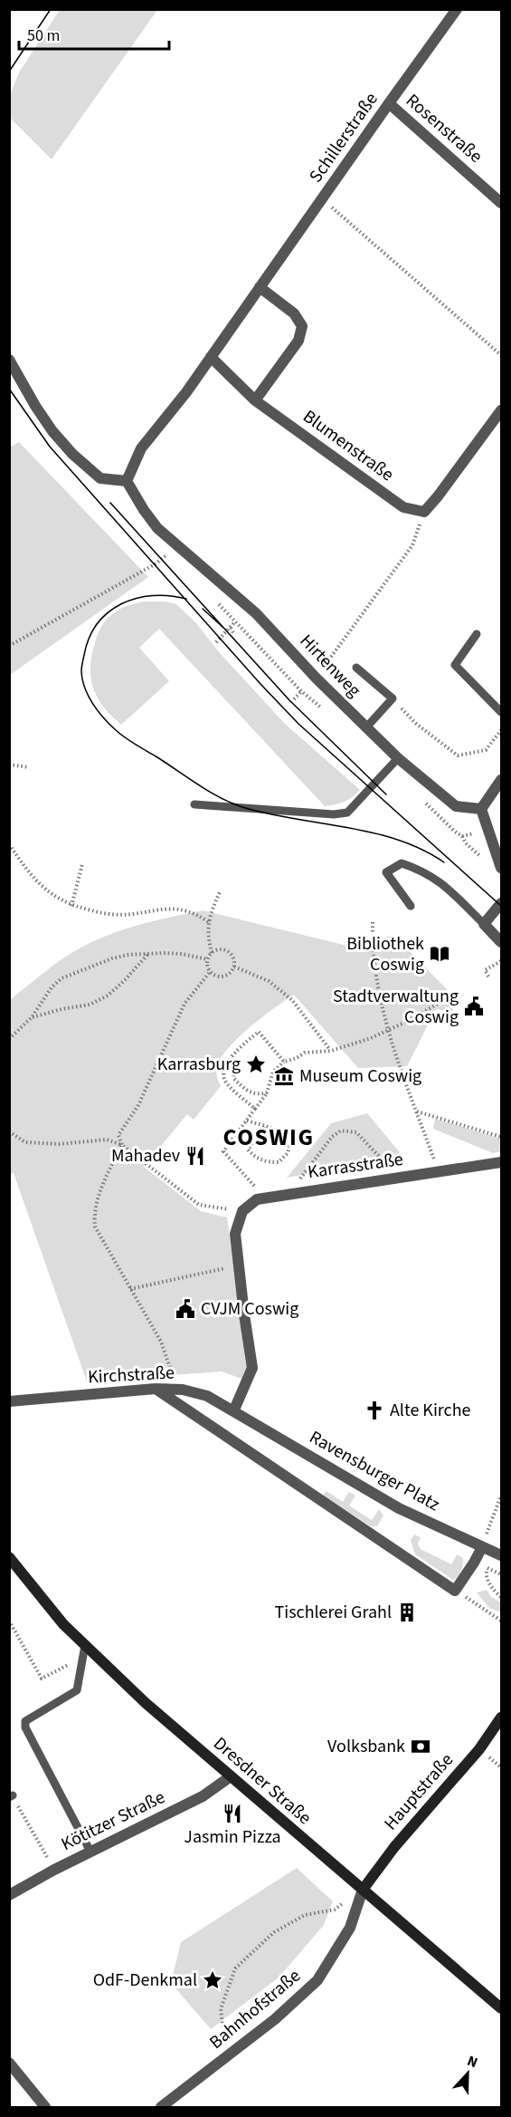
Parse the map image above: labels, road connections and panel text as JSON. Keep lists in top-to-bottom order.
{
  "streets": {
    "main road": ["Dresdner Straße", "Hauptstraße"],
    "street": [
      "Rosenstraße",
      "Schillerstraße",
      "Blumenstraße",
      "Hirtenweg",
      "Karrasstraße",
      "Kirchstraße",
      "Ravensburger Platz",
      "Kötitzer Straße",
      "Bahnhofstraße"
    ]
  },
  "crossings": [
    ["Rosenstraße", "Schillerstraße"],
    ["Schillerstraße", "Blumenstraße"],
    ["Kirchstraße", "Ravensburger Platz"],
    ["Dresdner Straße", "Hauptstraße"],
    ["Dresdner Straße", "Kötitzer Straße"],
    ["Dresdner Straße", "Bahnhofstraße"],
    ["Hauptstraße", "Bahnhofstraße"]
  ],
  "districts": ["COSWIG"],
  "places": {
    "library": ["Bibliothek Coswig"],
    "public building": ["Stadtverwaltung Coswig", "CVJM Coswig"],
    "place": ["Karrasburg", "OdF-Denkmal"],
    "museum": ["Museum Coswig"],
    "restaurant": ["Mahadev", "Jasmin Pizza"],
    "church": ["Alte Kirche"],
    "building": ["Tischlerei Grahl"],
    "bank": ["Volksbank"]
  },
  "scale_bar": "50 m",
  "north": "top"
}
